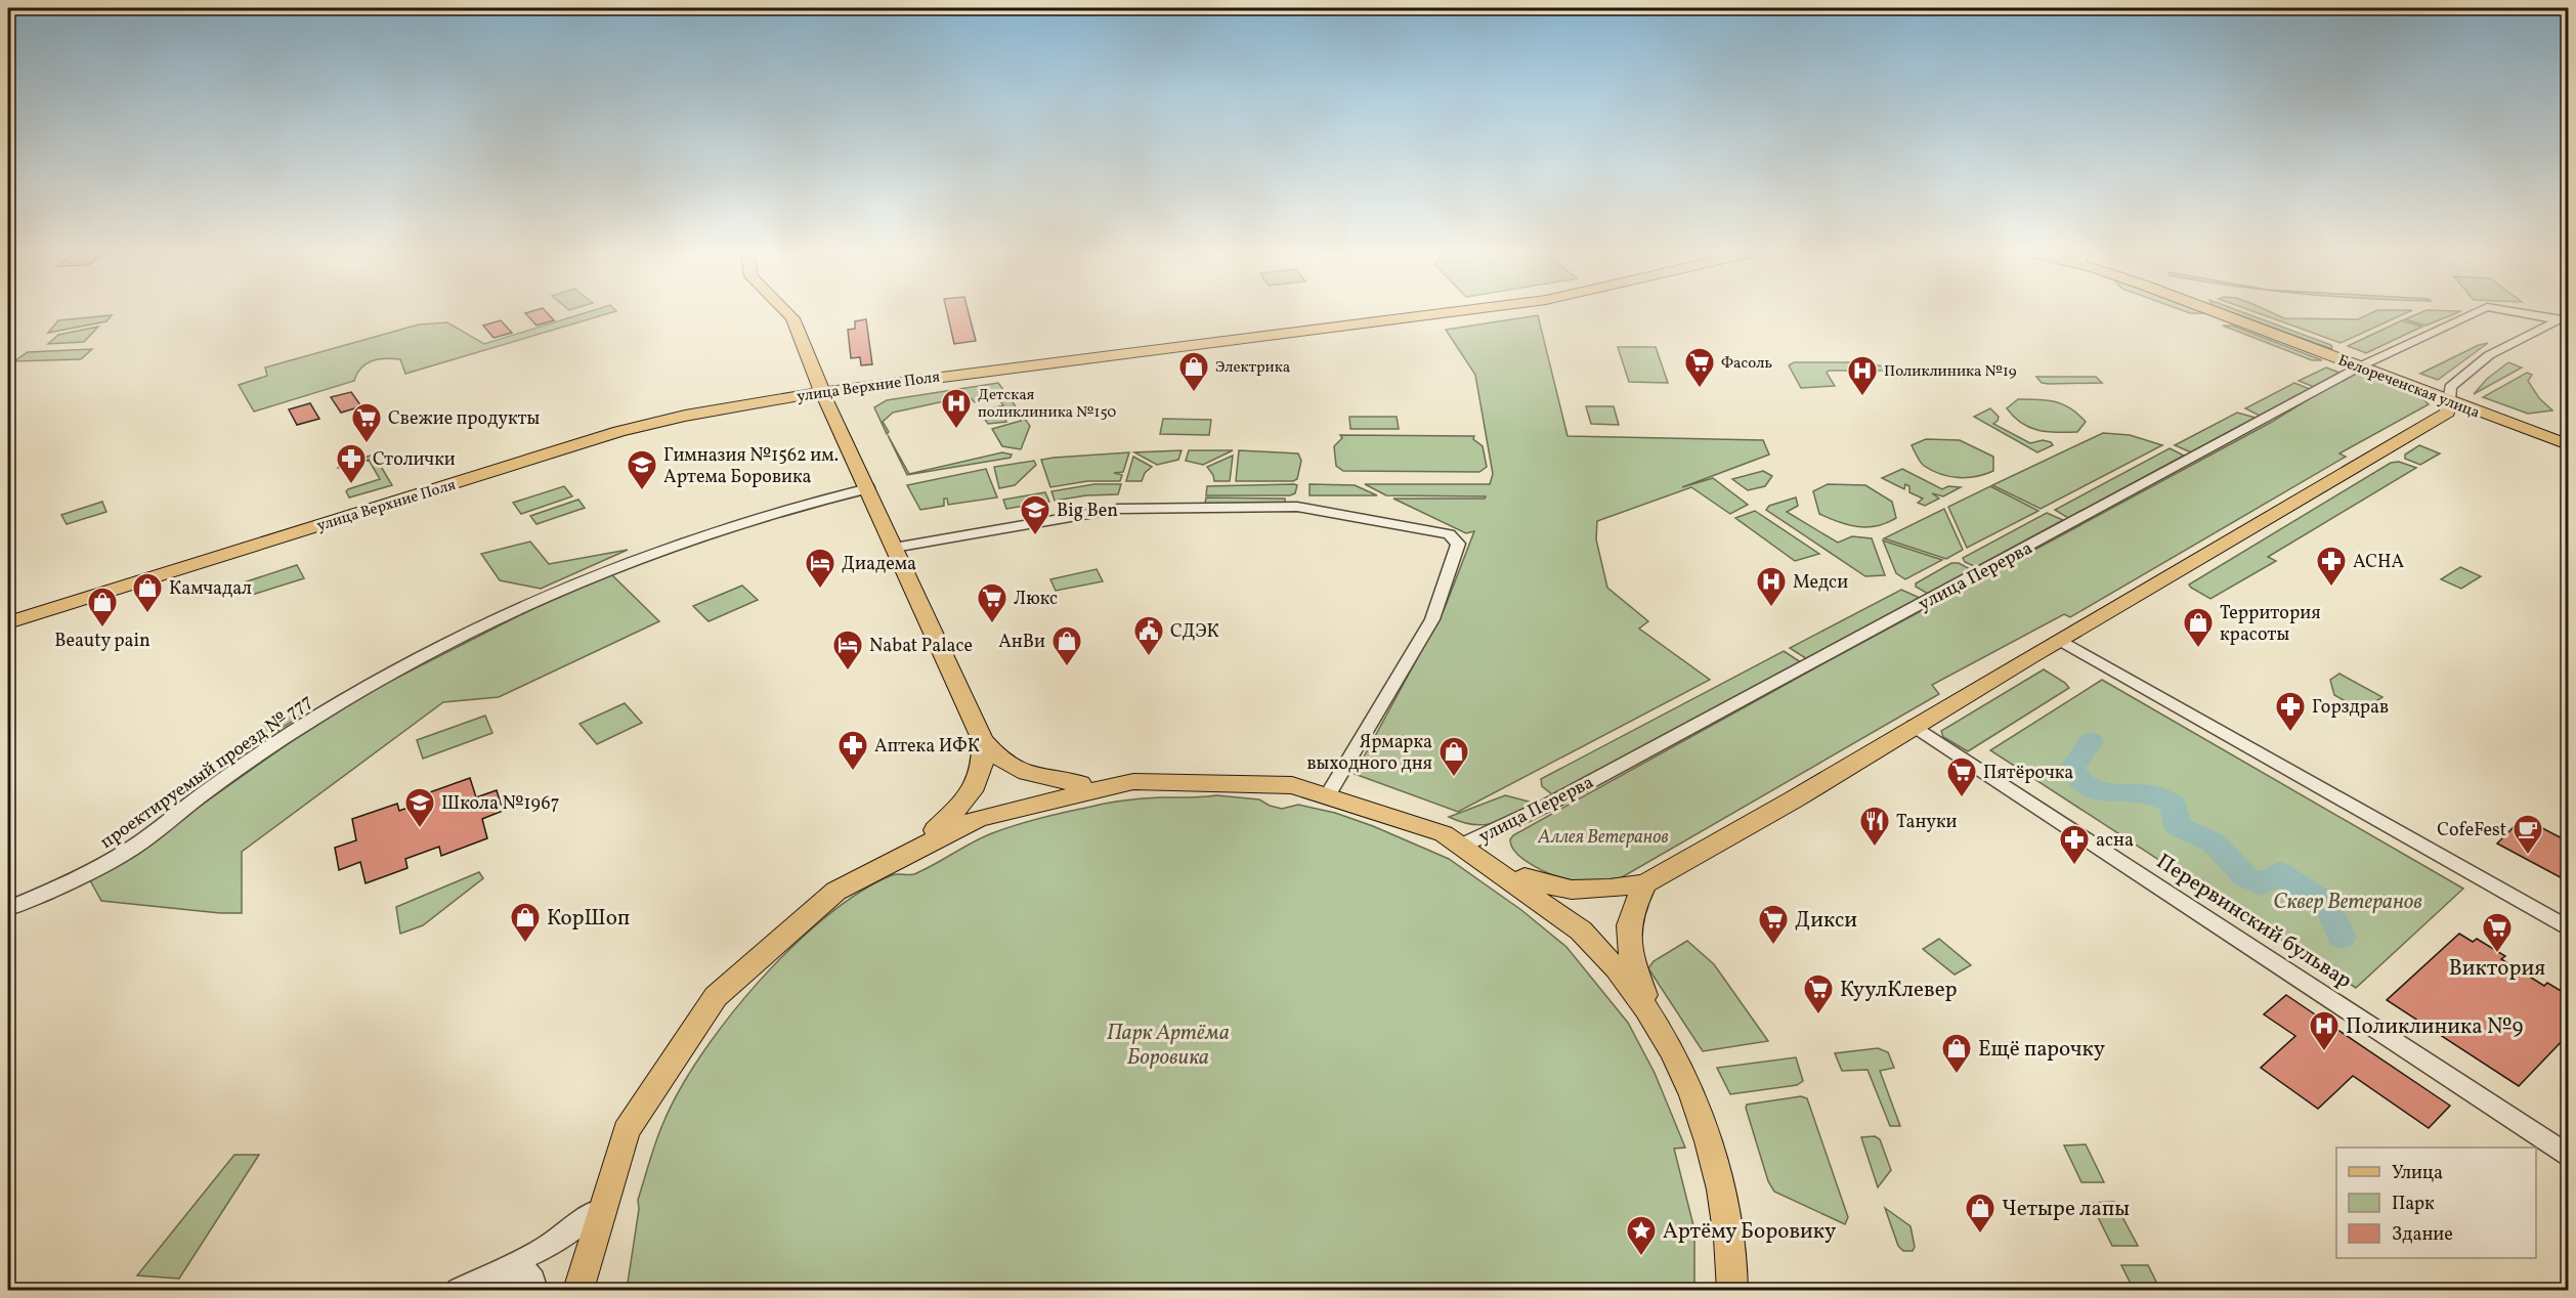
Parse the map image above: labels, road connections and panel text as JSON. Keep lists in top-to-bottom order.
{
  "streets": {
    "main road": ["улица Верхние Поля", "Белореченская улица", "улица Перерва"],
    "street": ["проектируемый проезд № 777", "Перервинский бульвар"]
  },
  "crossings": [
    ["Белореченская улица", "улица Перерва"],
    ["улица Перерва", "Перервинский бульвар"]
  ],
  "parks": ["Аллея Ветеранов", "Сквер Ветеранов", "Парк Артёма Боровика"],
  "places": {
    "supermarket": [
      "Фасоль",
      "Свежие продукты",
      "Люкс",
      "Пятёрочка",
      "Дикси",
      "Виктория",
      "КуулКлевер"
    ],
    "shop": [
      "Электрика",
      "Камчадал",
      "Beauty pain",
      "Территория красоты",
      "АнВи",
      "Ярмарка выходного дня",
      "КорШоп",
      "Ещё парочку",
      "Четыре лапы"
    ],
    "hospital": [
      "Поликлиника №19",
      "Детская поликлиника №150",
      "Медси",
      "Поликлиника №9"
    ],
    "pharmacy": [
      "Столички",
      "АСНА",
      "Горздрав",
      "Аптека ИФК",
      "асна"
    ],
    "school or university": ["Гимназия №1562 им. Артема Боровика", "Big Ben", "Школа №1967"],
    "hotel": ["Диадема", "Nabat Palace"],
    "public building": ["СДЭК"],
    "restaurant": ["Тануки"],
    "cafe": ["CofeFest"],
    "place": ["Артёму Боровику"]
  },
  "legend": ["Улица", "Парк", "Здание"]
}
